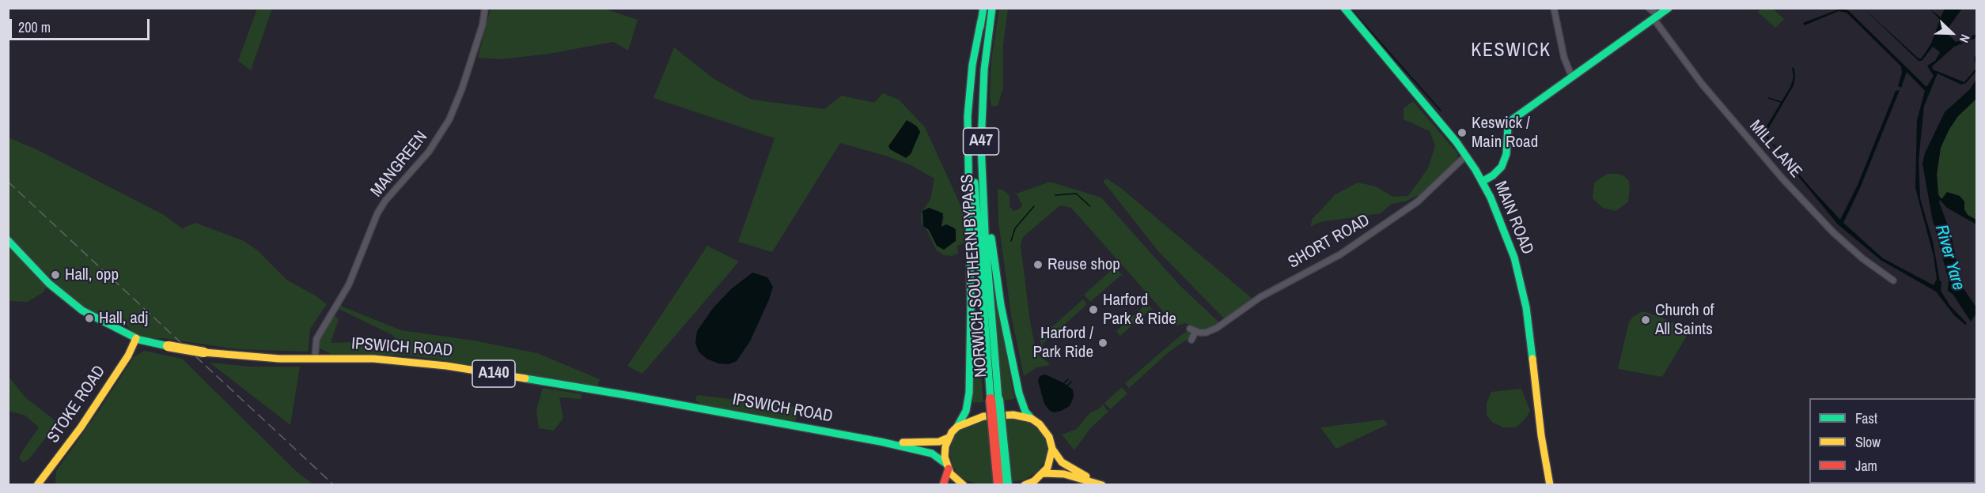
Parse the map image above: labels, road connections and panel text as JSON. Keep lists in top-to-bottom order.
{
  "streets": {
    "main road": [
      "A47",
      "MAIN ROAD",
      "NORWICH SOUTHERN BYPASS",
      "IPSWICH ROAD",
      "A140",
      "STOKE ROAD"
    ],
    "street": ["MILL LANE", "MANGREEN", "SHORT ROAD"]
  },
  "crossings": [
    ["A47", "NORWICH SOUTHERN BYPASS"],
    ["MANGREEN", "IPSWICH ROAD"],
    ["MAIN ROAD", "SHORT ROAD"],
    ["IPSWICH ROAD", "STOKE ROAD"]
  ],
  "districts": ["KESWICK"],
  "water": ["River Yare"],
  "places": [
    "Keswick / Main Road",
    "Reuse shop",
    "Hall, opp",
    "Harford Park & Ride",
    "Hall, adj",
    "Church of All Saints",
    "Harford / Park Ride"
  ],
  "legend": ["Fast", "Slow", "Jam"],
  "scale_bar": "200 m",
  "north": "bottom right"
}
